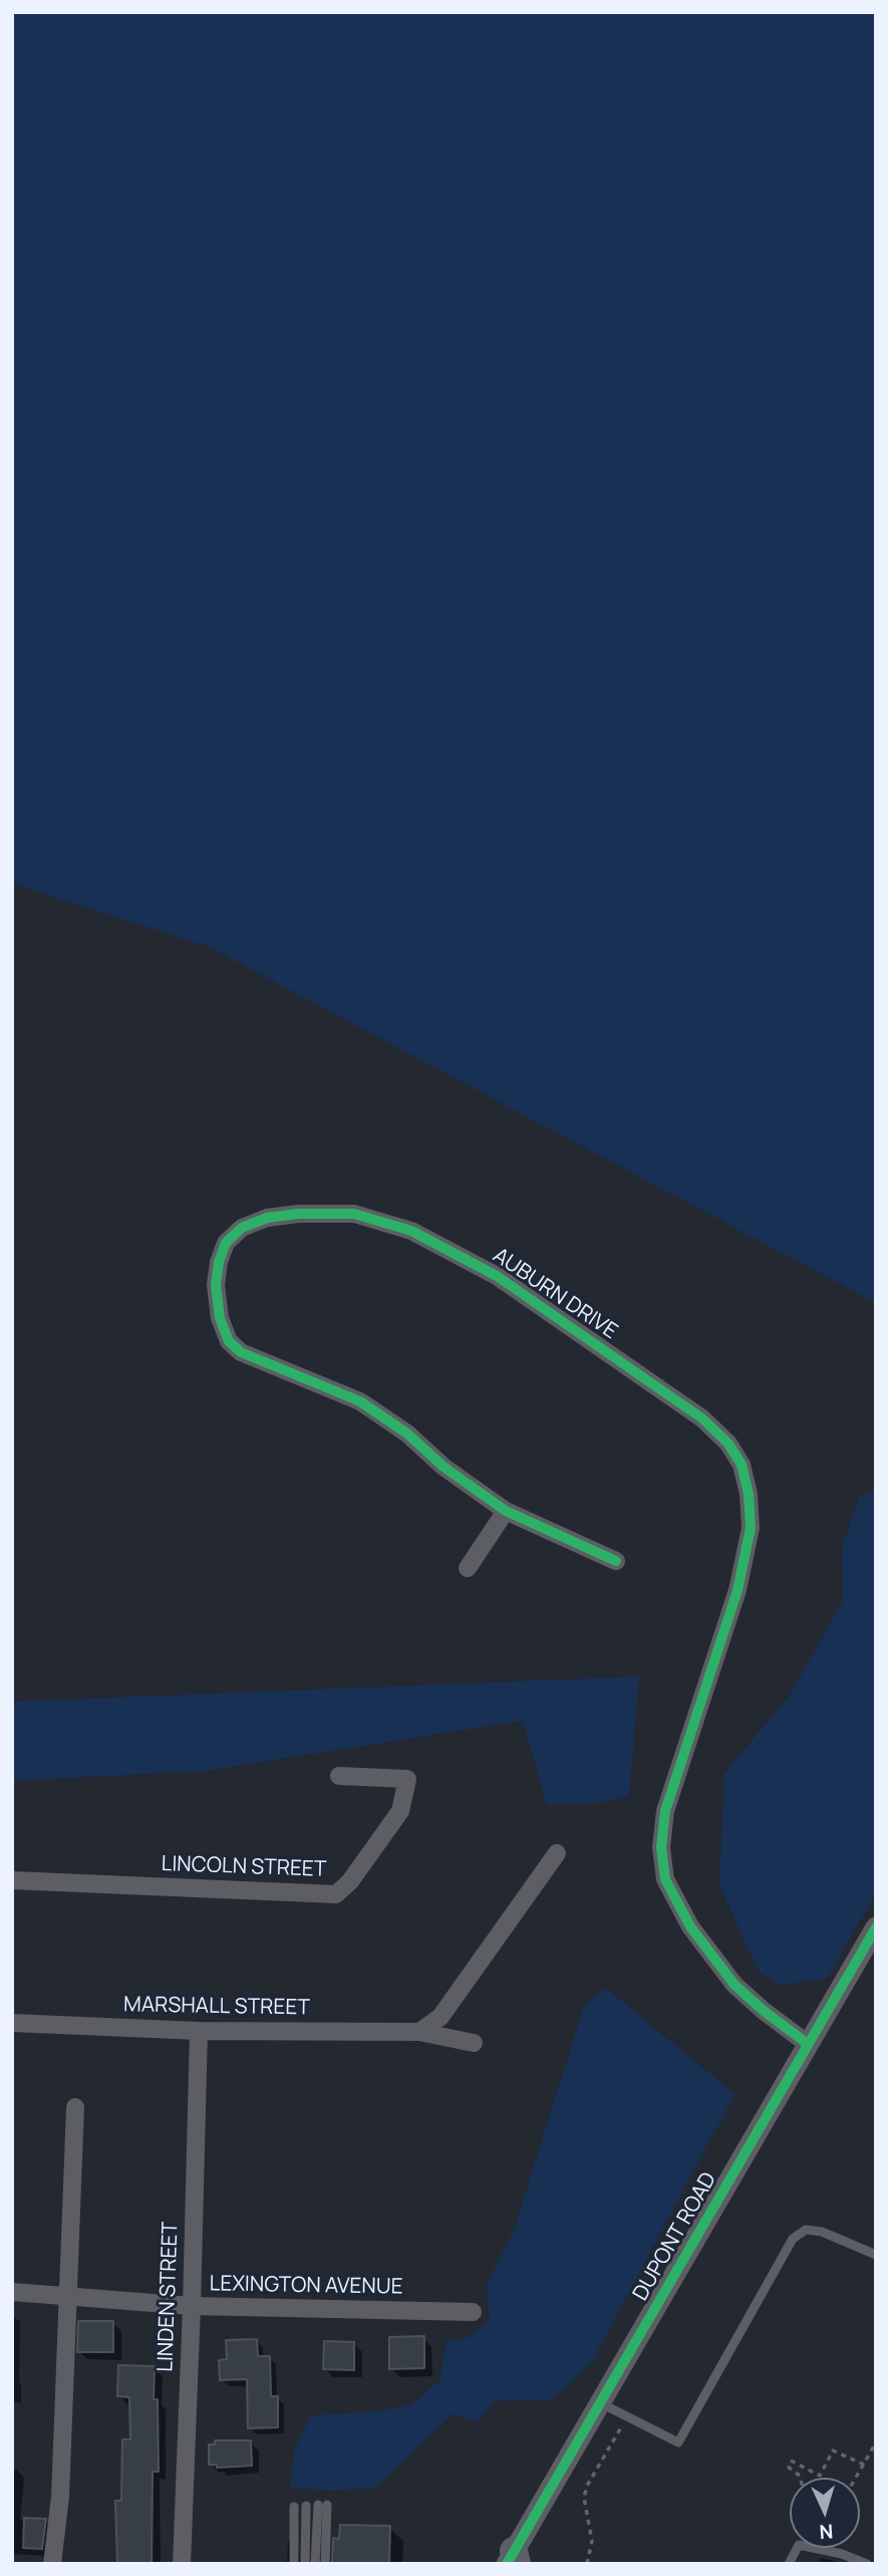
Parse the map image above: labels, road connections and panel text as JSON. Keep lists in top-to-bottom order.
{
  "streets": {
    "street": [
      "AUBURN DRIVE",
      "LINCOLN STREET",
      "MARSHALL STREET",
      "DUPONT ROAD",
      "LEXINGTON AVENUE",
      "LINDEN STREET"
    ]
  },
  "crossings": [
    ["AUBURN DRIVE", "DUPONT ROAD"],
    ["MARSHALL STREET", "LINDEN STREET"],
    ["LEXINGTON AVENUE", "LINDEN STREET"]
  ],
  "north": "bottom"
}
